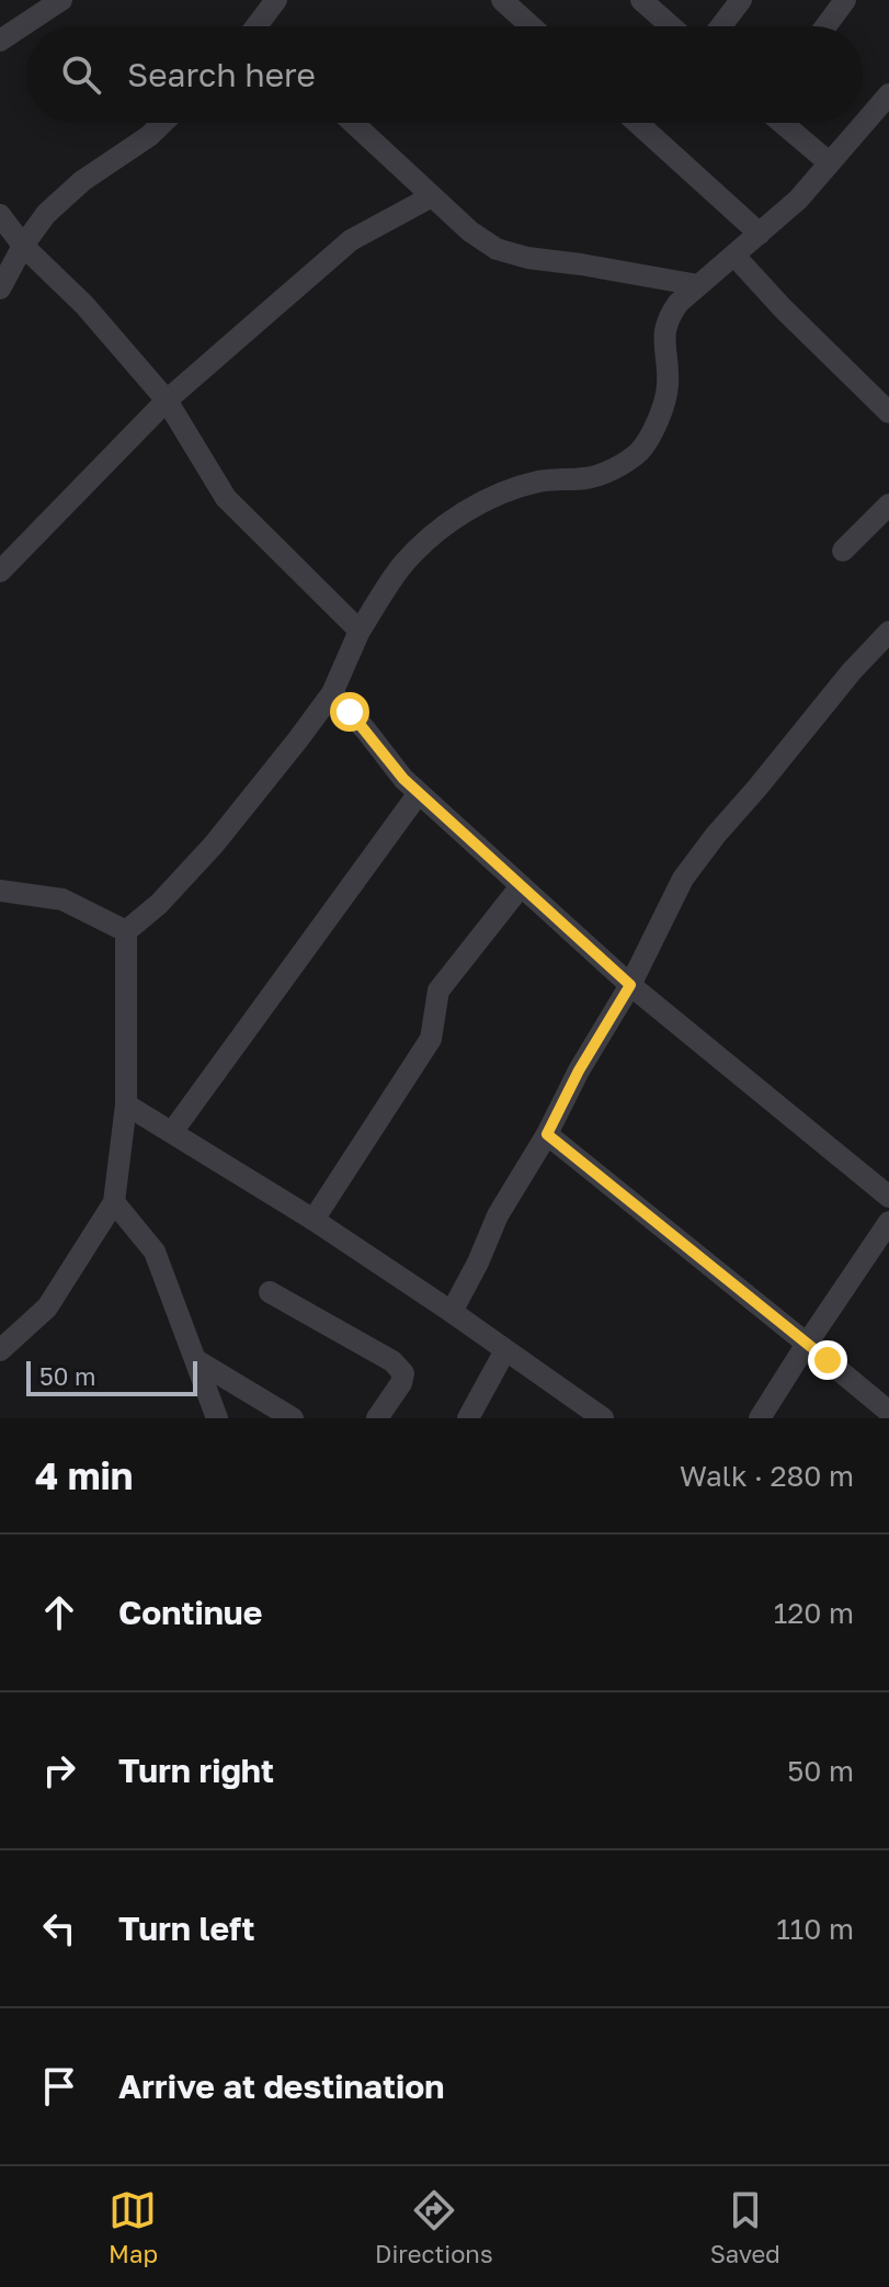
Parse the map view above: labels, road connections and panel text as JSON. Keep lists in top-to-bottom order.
{
  "scale_bar": "50 m",
  "page": {
    "search": "Search here",
    "scale": "50 m",
    "heading": ["4 min", "Walk · 280 m"],
    "list": [
      ["Continue", "120 m"],
      ["Turn right", "50 m"],
      ["Turn left", "110 m"],
      "Arrive at destination"
    ],
    "nav": ["Map", "Directions", "Saved"]
  }
}
